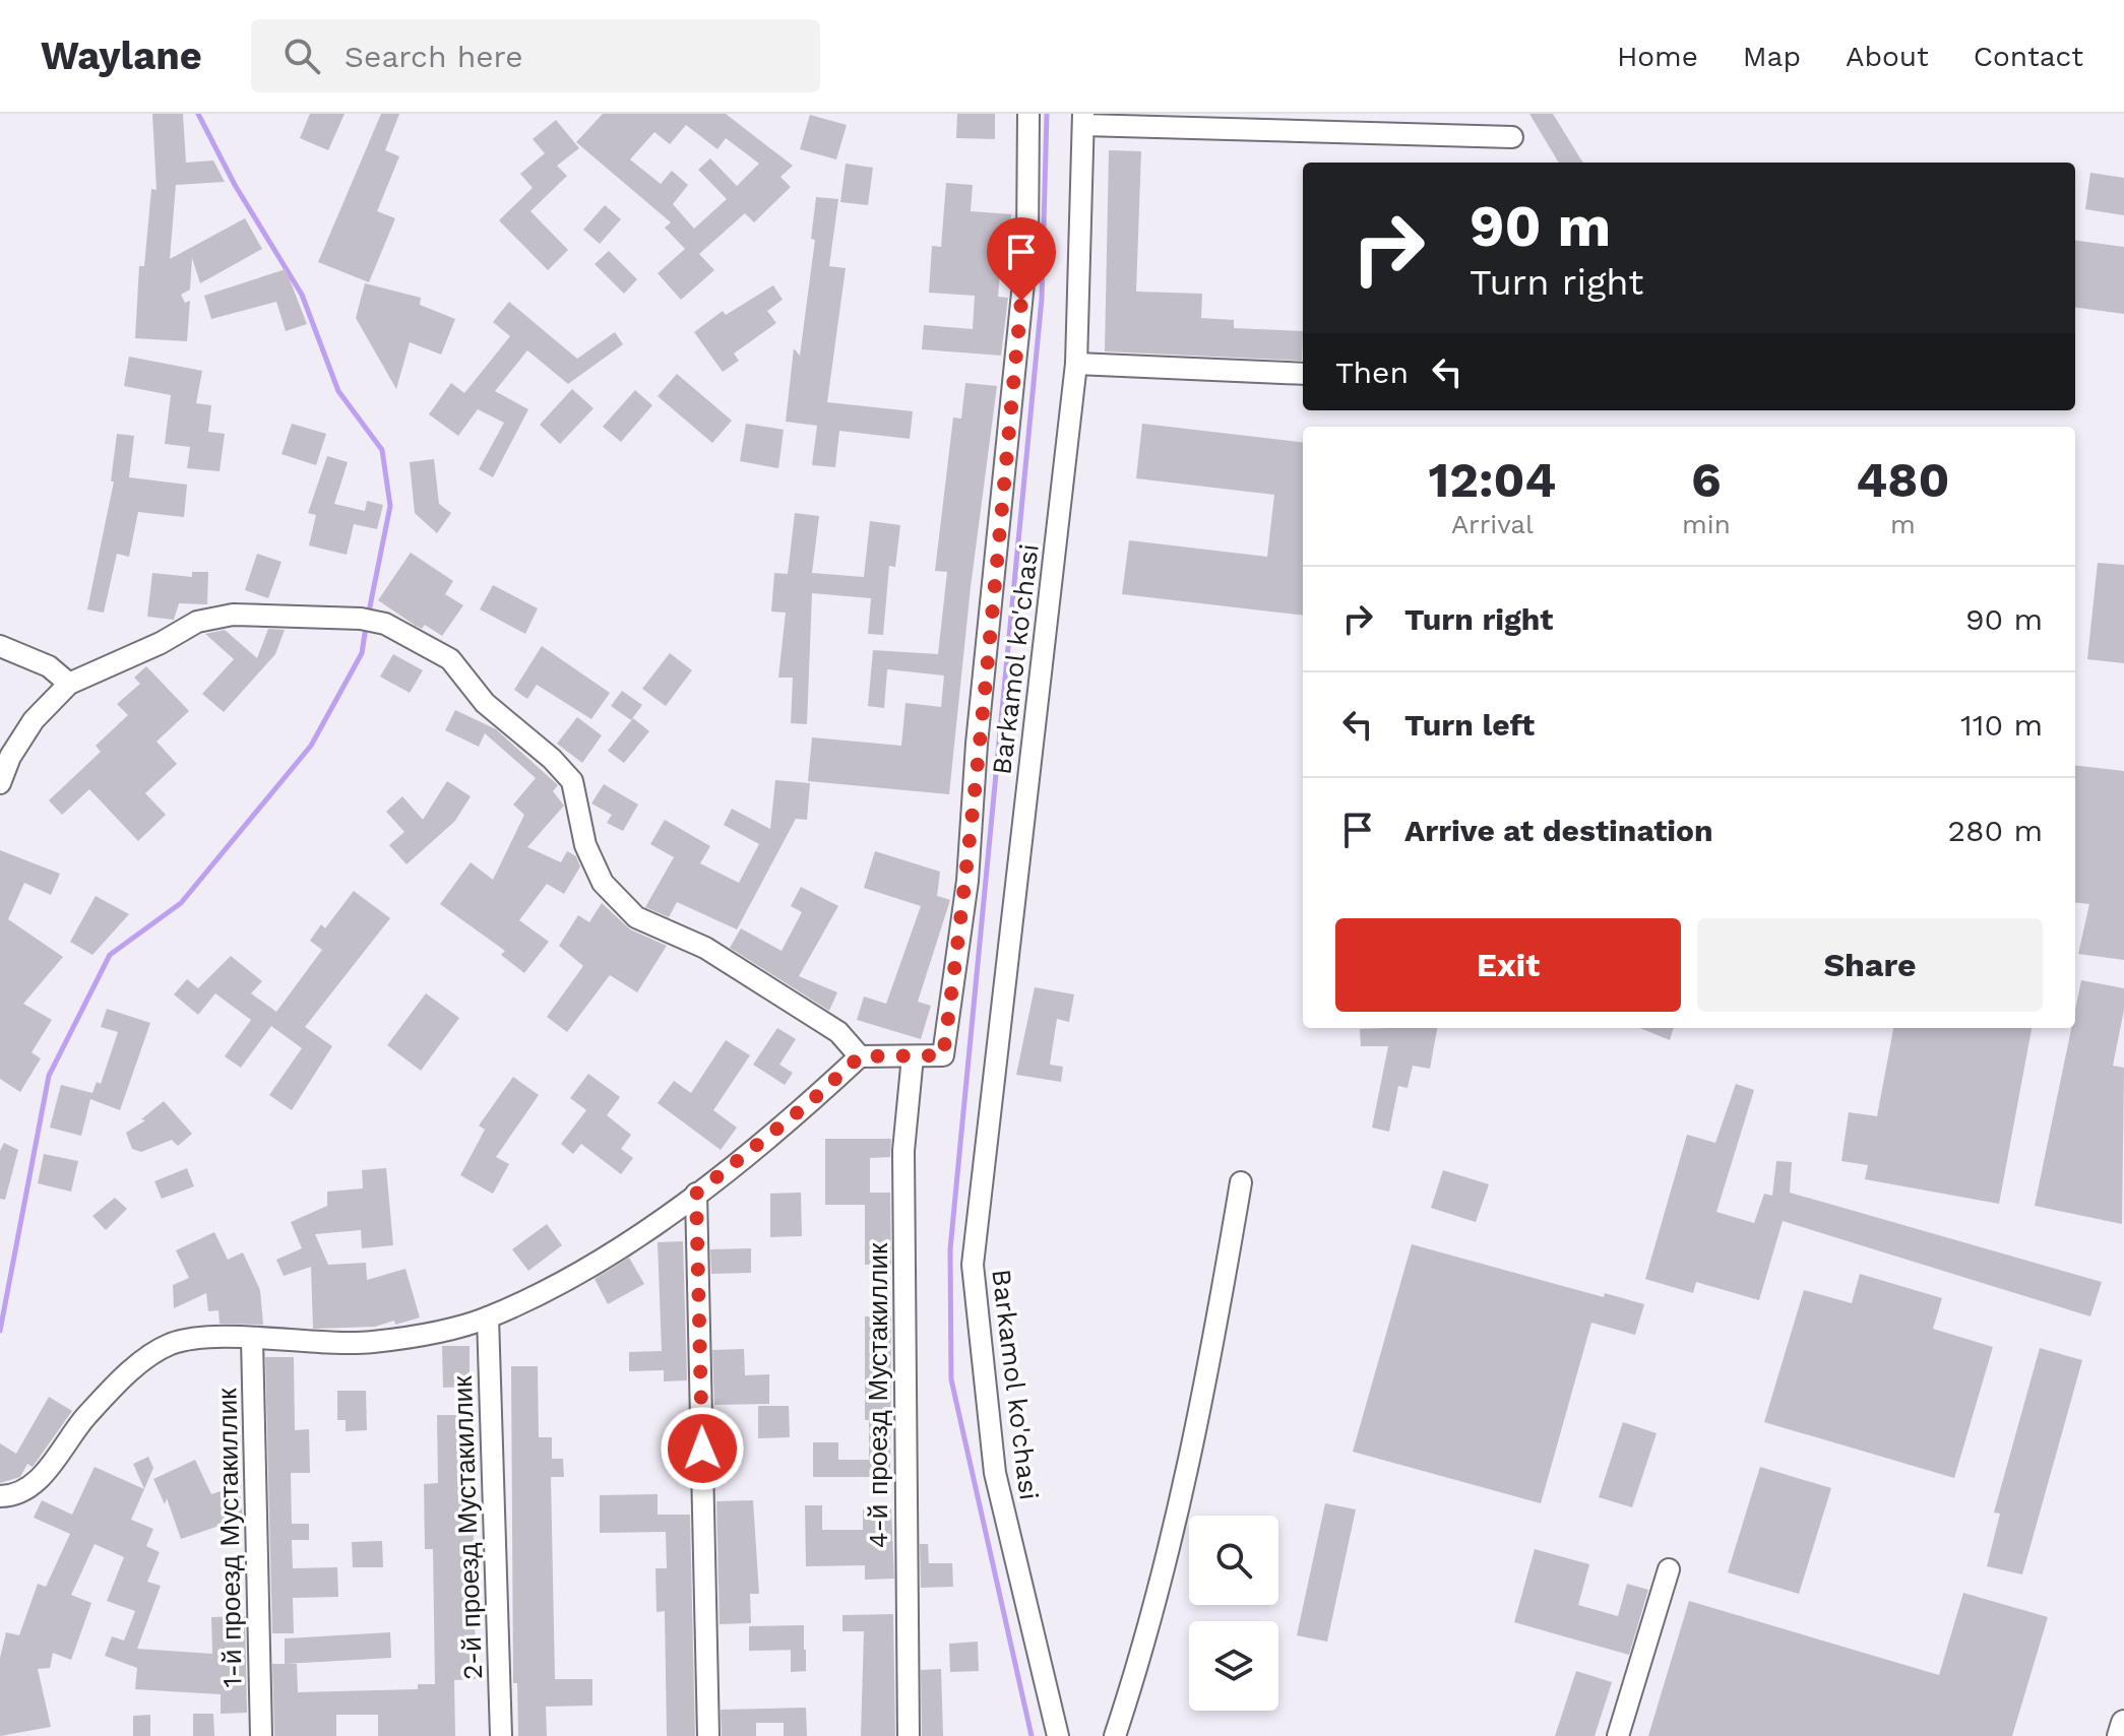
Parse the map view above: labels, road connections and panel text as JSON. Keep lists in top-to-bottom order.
{
  "streets": {
    "street": [
      "Barkamol ko'chasi",
      "4-й проезд Мустакиллик",
      "2-й проезд Мустакиллик",
      "1-й проезд Мустакиллик"
    ]
  },
  "page": {
    "header": "Waylane",
    "search": "Search here",
    "nav": [
      "Home",
      "Map",
      "About",
      "Contact"
    ],
    "turn": ["90 m", "Turn right"],
    "then": "Then",
    "eta": [
      "12:04",
      "Arrival",
      "6",
      "min",
      "480",
      "m"
    ],
    "list": [
      {
        "name": "Turn right",
        "value": "90 m"
      },
      {
        "name": "Turn left",
        "value": "110 m"
      },
      {
        "name": "Arrive at destination",
        "value": "280 m"
      }
    ],
    "buttons": ["Exit", "Share"]
  }
}
